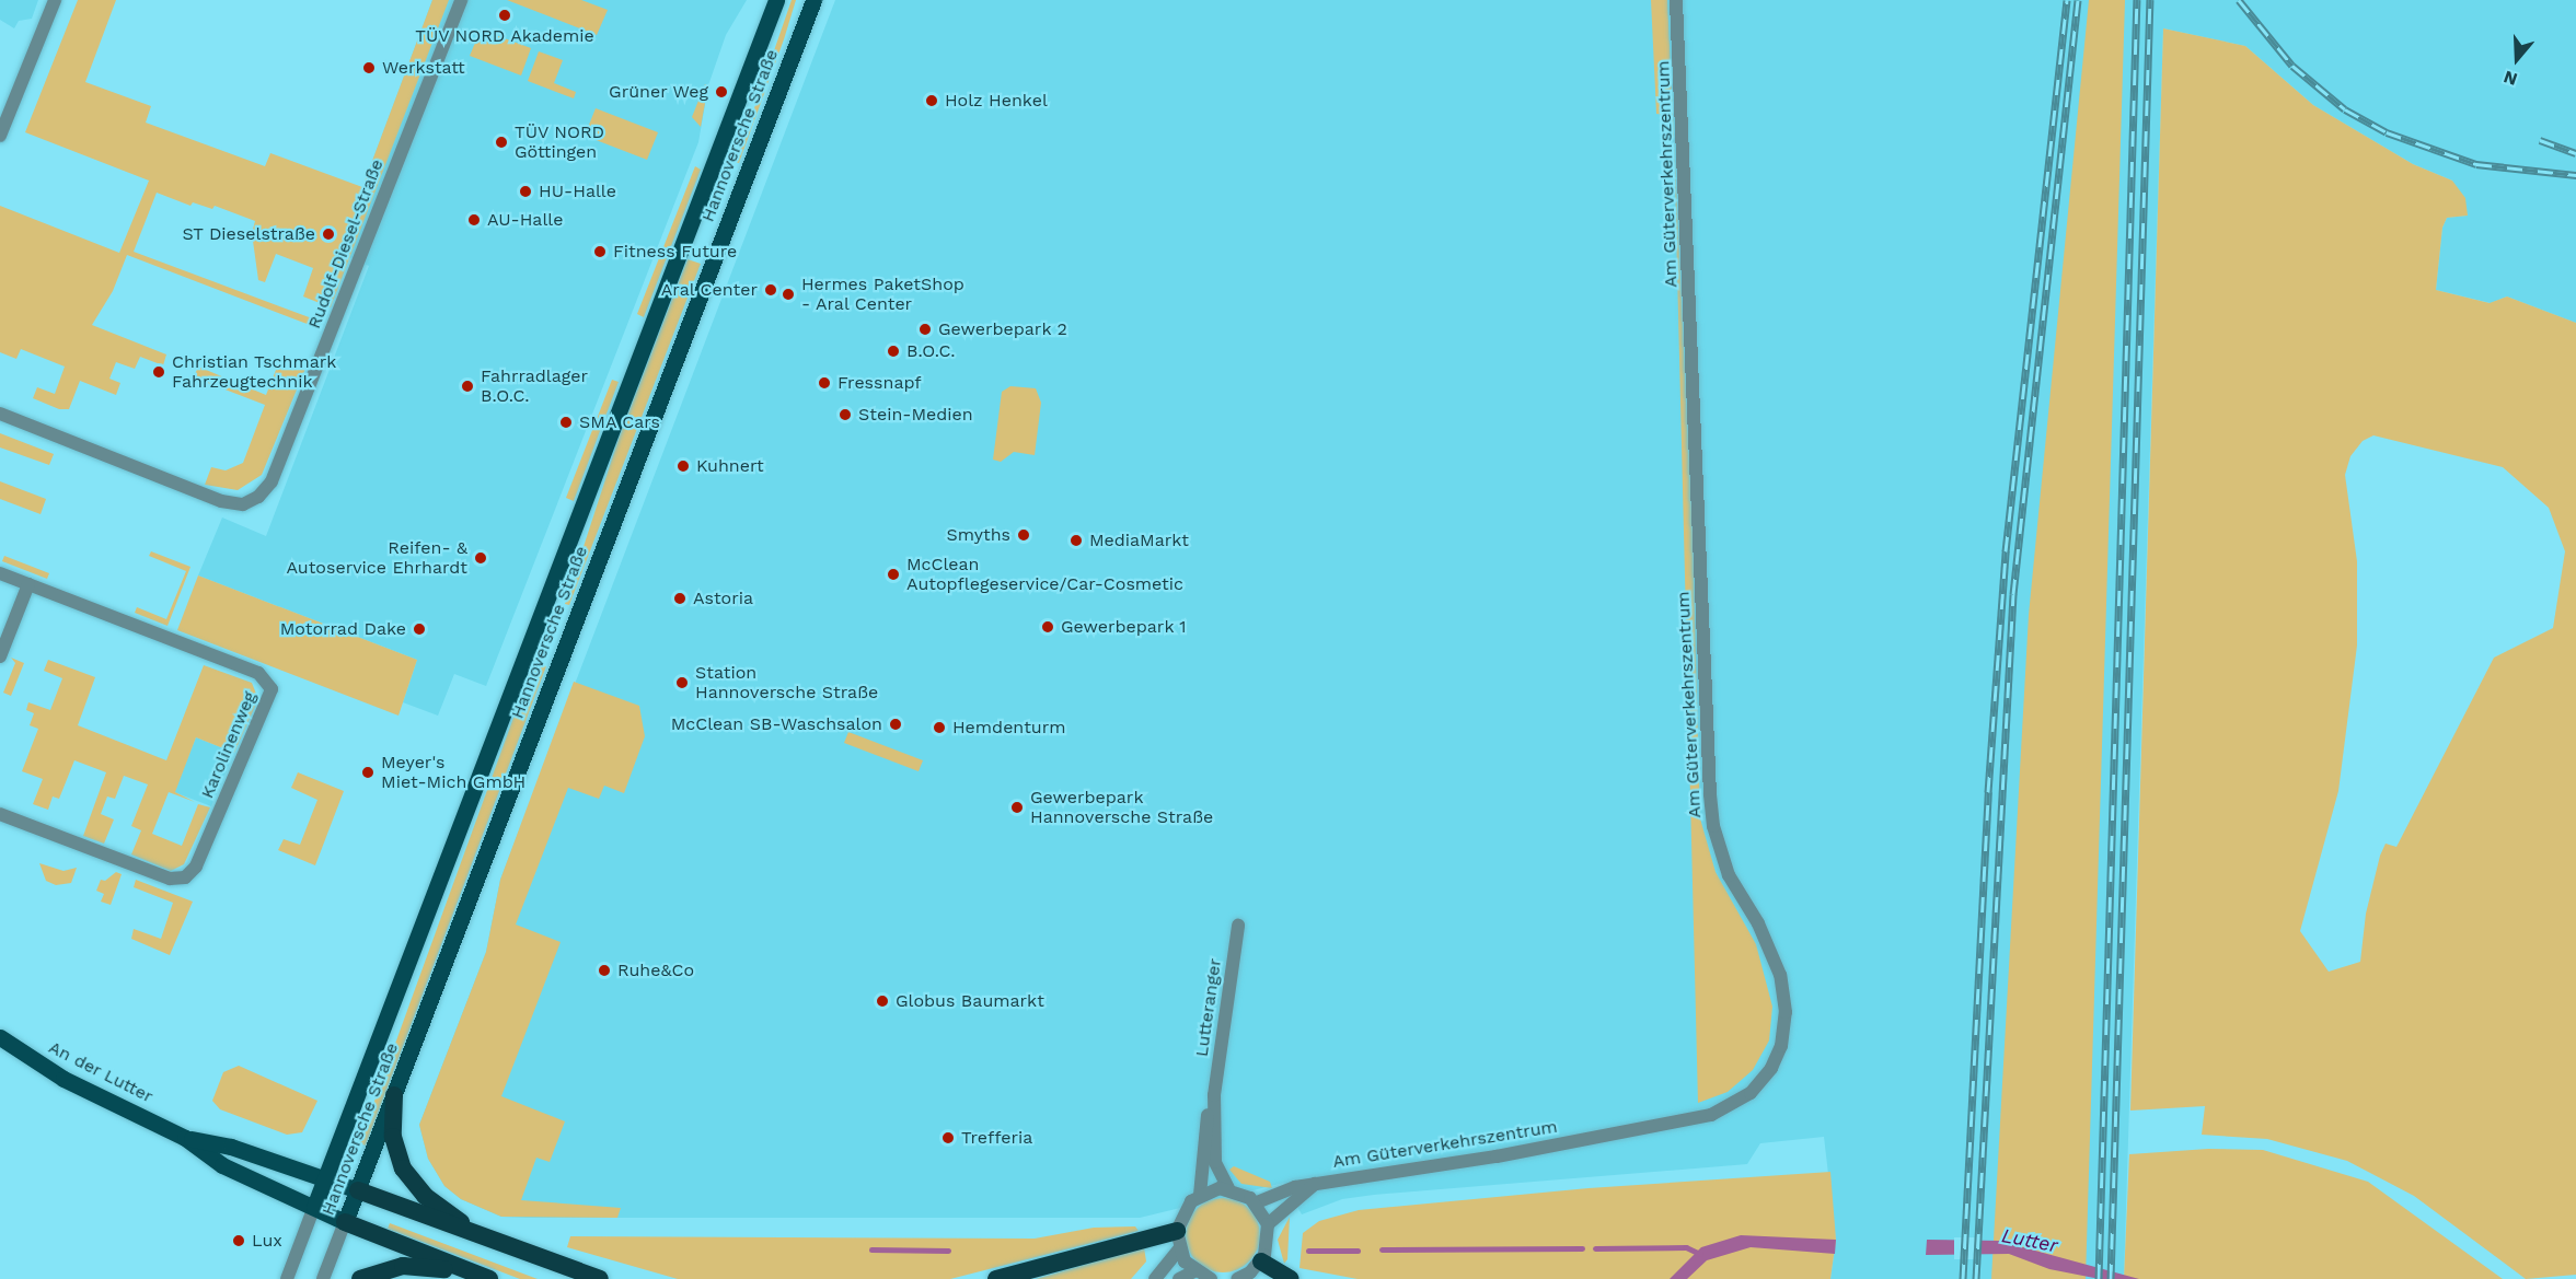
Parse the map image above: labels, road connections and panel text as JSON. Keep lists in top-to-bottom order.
{
  "streets": {
    "main road": ["Hannoversche Straße", "An der Lutter"],
    "street": [
      "Am Güterverkehrszentrum",
      "Rudolf-Diesel-Straße",
      "Karolinenweg",
      "Lutteranger"
    ]
  },
  "crossings": [
    ["Hannoversche Straße", "An der Lutter"]
  ],
  "water": ["Lutter"],
  "places": [
    "TÜV NORD Akademie",
    "Werkstatt",
    "Grüner Weg",
    "Holz Henkel",
    "TÜV NORD Göttingen",
    "HU-Halle",
    "AU-Halle",
    "ST Dieselstraße",
    "Fitness Future",
    "Aral Center",
    "Hermes PaketShop - Aral Center",
    "Gewerbepark 2",
    "B.O.C.",
    "Christian Tschmark Fahrzeugtechnik",
    "Fressnapf",
    "Fahrradlager B.O.C.",
    "Stein-Medien",
    "SMA Cars",
    "Kuhnert",
    "Smyths",
    "MediaMarkt",
    "Reifen- & Autoservice Ehrhardt",
    "McClean Autopflegeservice/Car-Cosmetic",
    "Astoria",
    "Gewerbepark 1",
    "Motorrad Dake",
    "Station Hannoversche Straße",
    "McClean SB-Waschsalon",
    "Hemdenturm",
    "Meyer's Miet-Mich GmbH",
    "Gewerbepark Hannoversche Straße",
    "Ruhe&Co",
    "Globus Baumarkt",
    "Trefferia",
    "Lux"
  ],
  "north": "bottom"
}
